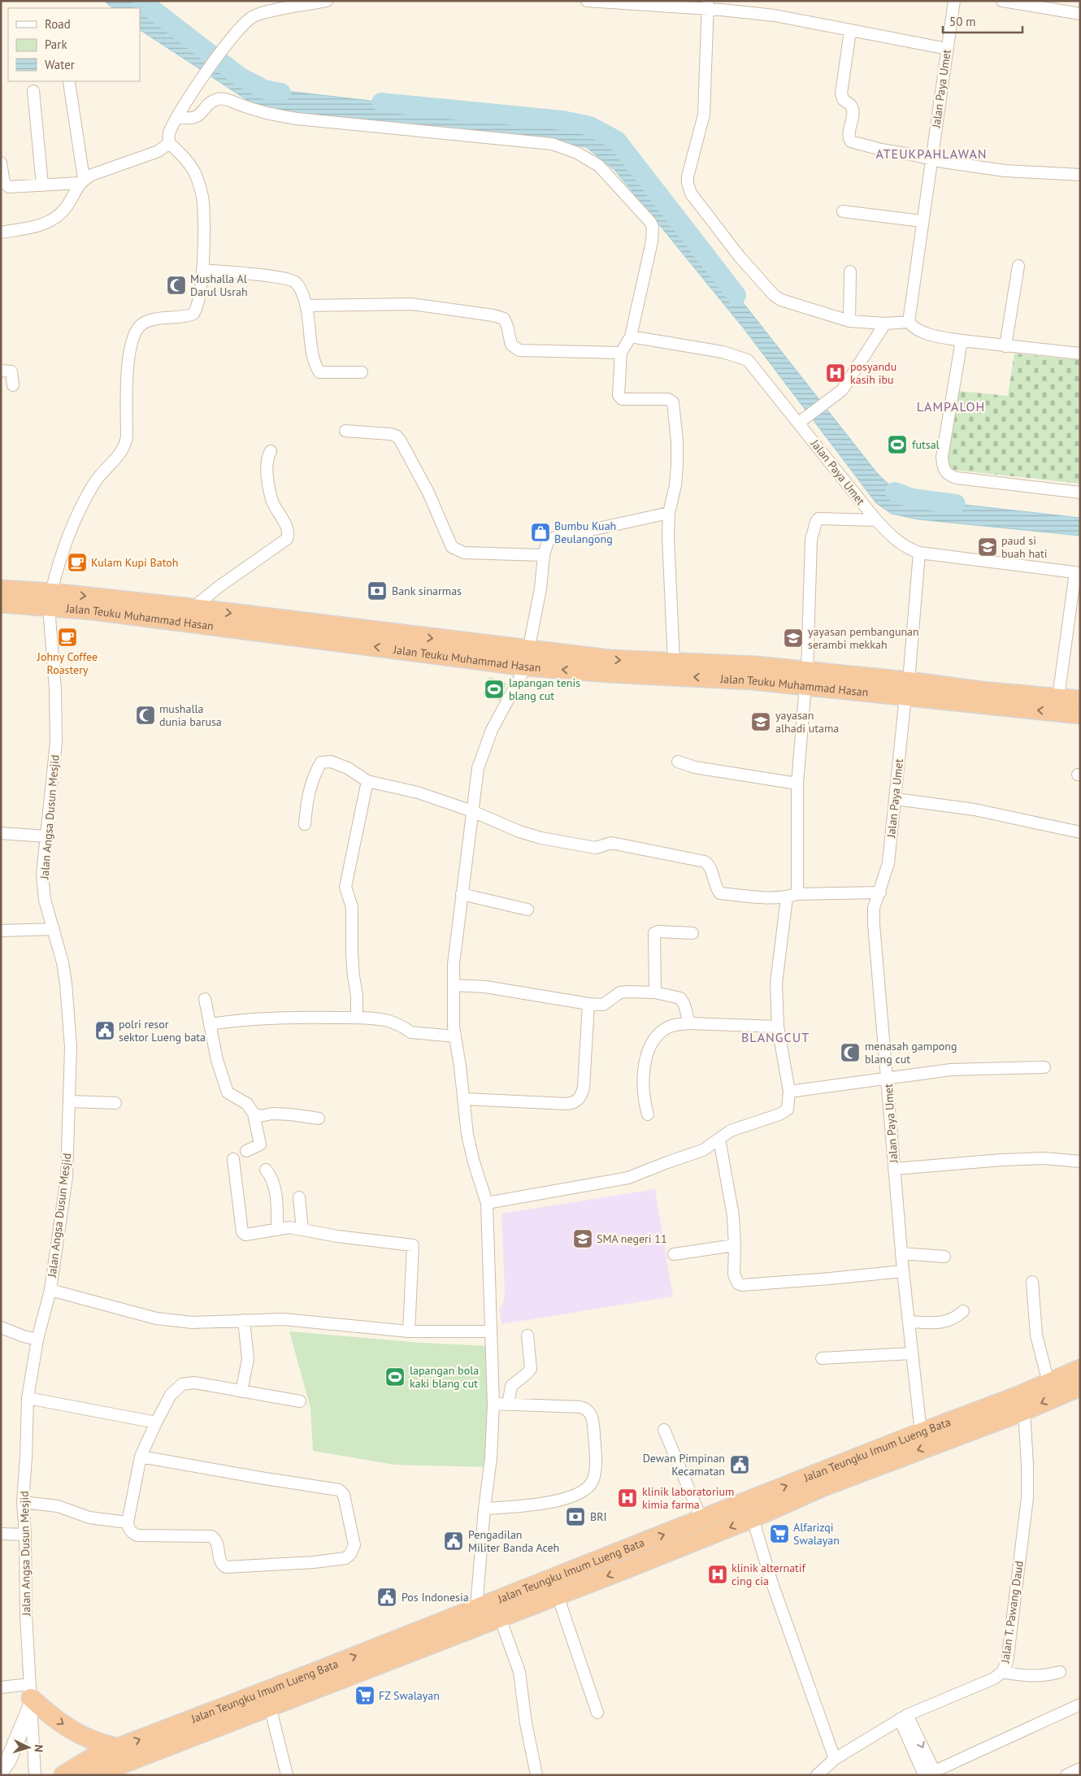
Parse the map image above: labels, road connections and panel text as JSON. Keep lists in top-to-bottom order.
{
  "streets": {
    "highway": ["Jalan Teuku Muhammad Hasan", "Jalan Teungku Imum Lueng Bata"],
    "street": ["Jalan Paya Umet", "Jalan Angsa Dusun Mesjid", "Jalan T. Pawang Daud"]
  },
  "crossings": [
    ["Jalan Paya Umet", "Jalan Teuku Muhammad Hasan"],
    ["Jalan Paya Umet", "Jalan Teungku Imum Lueng Bata"],
    ["Jalan Teuku Muhammad Hasan", "Jalan Angsa Dusun Mesjid"],
    ["Jalan Teungku Imum Lueng Bata", "Jalan T. Pawang Daud"]
  ],
  "districts": ["ATEUKPAHLAWAN", "LAMPALOH", "BLANGCUT"],
  "places": {
    "mosque": ["Mushalla Al Darul Usrah", "mushalla dunia barusa", "menasah gampong blang cut"],
    "hospital": ["posyandu kasih ibu", "klinik laboratorium kimia farma", "klinik alternatif cing cia"],
    "sports": ["futsal", "lapangan tenis blang cut", "lapangan bola kaki blang cut"],
    "shop": ["Bumbu Kuah Beulangong"],
    "school or university": [
      "paud si buah hati",
      "yayasan pembangunan serambi mekkah",
      "yayasan alhadi utama",
      "SMA negeri 11"
    ],
    "cafe": ["Kulam Kupi Batoh", "Johny Coffee Roastery"],
    "bank": ["Bank sinarmas", "BRI"],
    "public building": [
      "polri resor sektor Lueng bata",
      "Dewan Pimpinan Kecamatan",
      "Pengadilan Militer Banda Aceh",
      "Pos Indonesia"
    ],
    "supermarket": ["Alfarizqi Swalayan", "FZ Swalayan"]
  },
  "legend": ["Road", "Park", "Water"],
  "scale_bar": "50 m",
  "north": "right"
}
